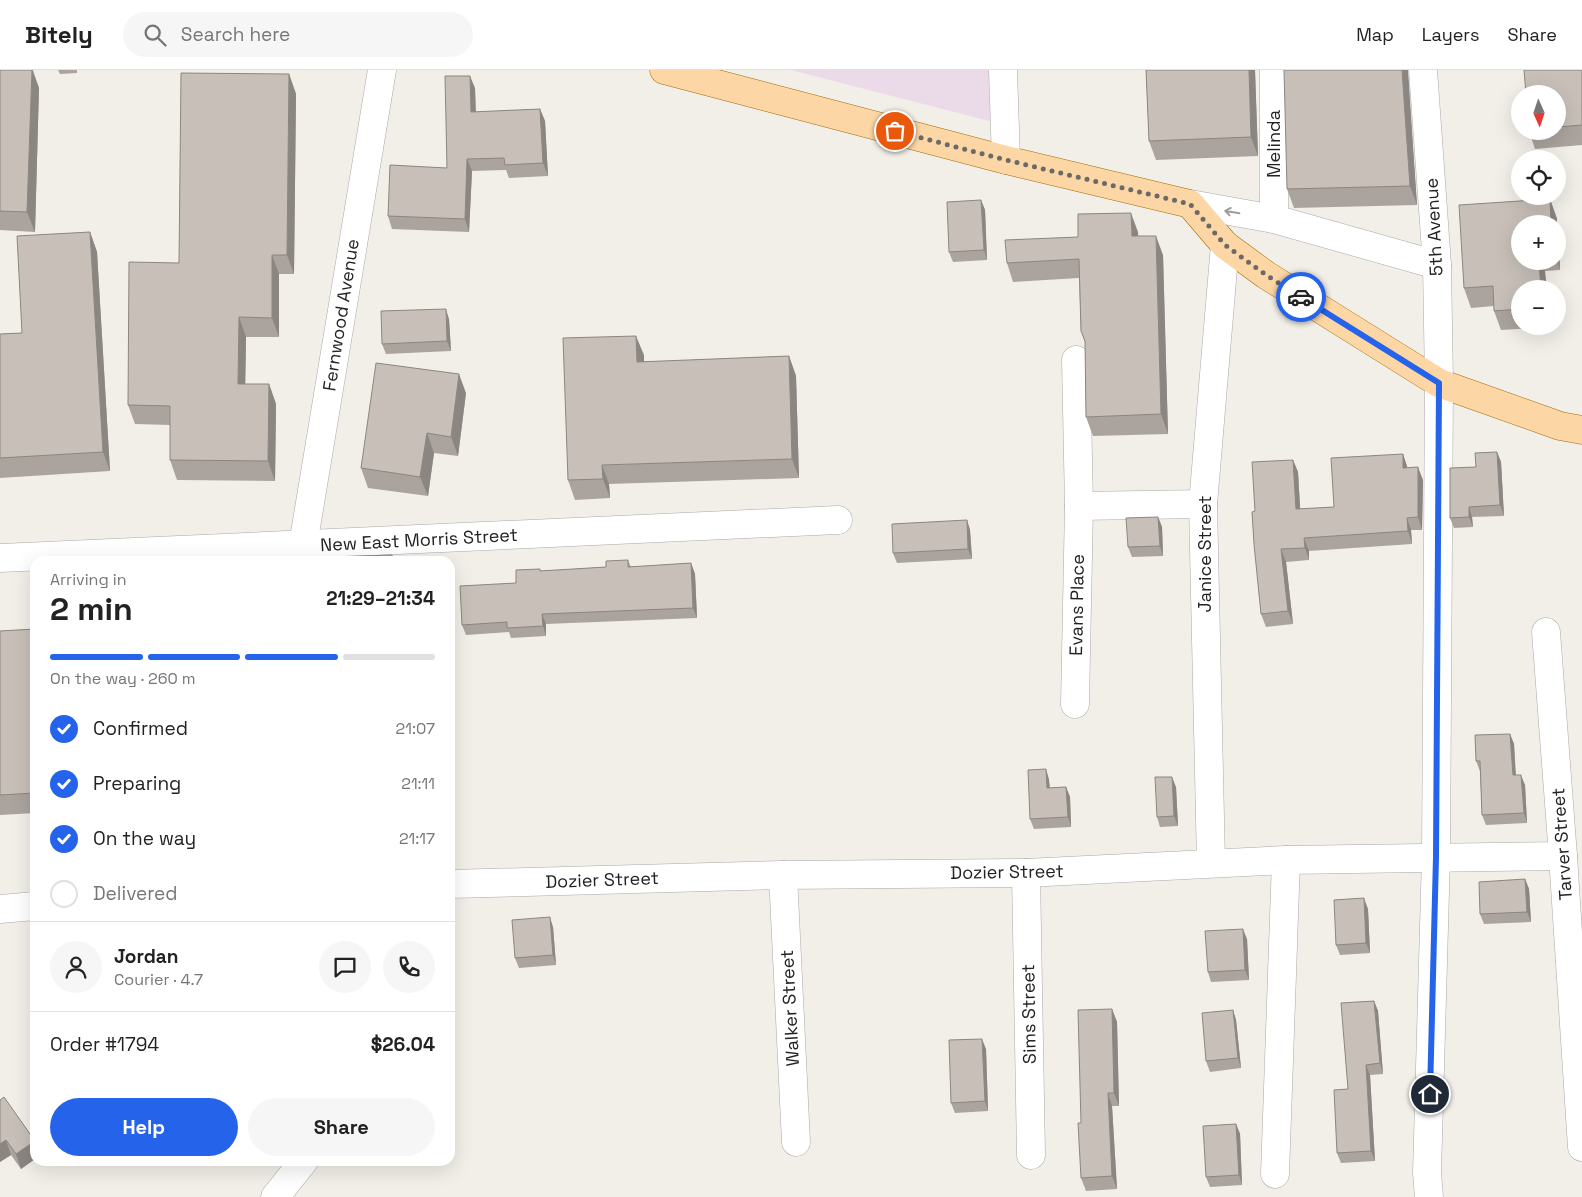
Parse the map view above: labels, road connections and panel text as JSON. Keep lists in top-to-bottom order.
{
  "streets": {
    "street": [
      "Melinda",
      "5th Avenue",
      "Fernwood Avenue",
      "New East Morris Street",
      "Janice Street",
      "Evans Place",
      "Tarver Street",
      "Dozier Street",
      "Walker Street",
      "Sims Street"
    ]
  },
  "crossings": [
    ["5th Avenue", "Dozier Street"],
    ["Fernwood Avenue", "New East Morris Street"],
    ["Janice Street", "Dozier Street"],
    ["Tarver Street", "Dozier Street"],
    ["Dozier Street", "Walker Street"],
    ["Dozier Street", "Sims Street"]
  ],
  "north": "bottom",
  "page": {
    "header": "Bitely",
    "search": "Search here",
    "nav": ["Map", "Layers", "Share"],
    "map_buttons": ["+", "−"],
    "heading": ["2 min", "Arriving in", "21:29–21:34"],
    "panel": [
      "Jordan",
      "Courier · 4.7",
      "Order #1794",
      "$26.04"
    ],
    "bar": "On the way · 260 m",
    "list": [
      ["Confirmed", "21:07"],
      ["Preparing", "21:11"],
      ["On the way", "21:17"],
      "Delivered"
    ],
    "buttons": ["Help", "Share"]
  }
}
